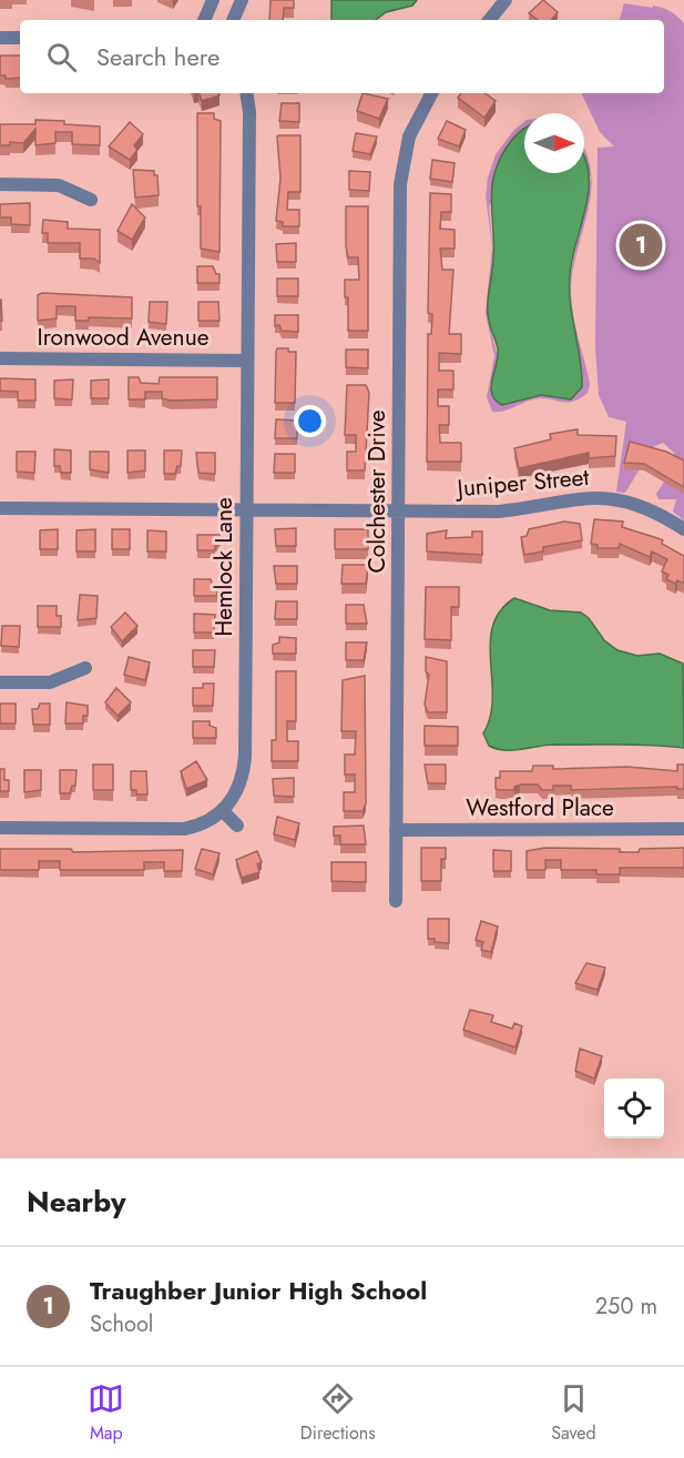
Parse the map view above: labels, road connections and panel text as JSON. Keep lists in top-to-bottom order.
{
  "streets": {
    "street": [
      "Ironwood Avenue",
      "Juniper Street",
      "Colchester Drive",
      "Hemlock Lane",
      "Westford Place"
    ]
  },
  "crossings": [
    ["Ironwood Avenue", "Hemlock Lane"],
    ["Juniper Street", "Colchester Drive"],
    ["Juniper Street", "Hemlock Lane"],
    ["Colchester Drive", "Westford Place"]
  ],
  "north": "right",
  "page": {
    "search": "Search here",
    "pins": "1",
    "heading": "Nearby",
    "list": [
      {
        "mark": "1",
        "name": "Traughber Junior High School",
        "note": "School",
        "value": "250 m"
      }
    ],
    "nav": ["Map", "Directions", "Saved"]
  }
}
